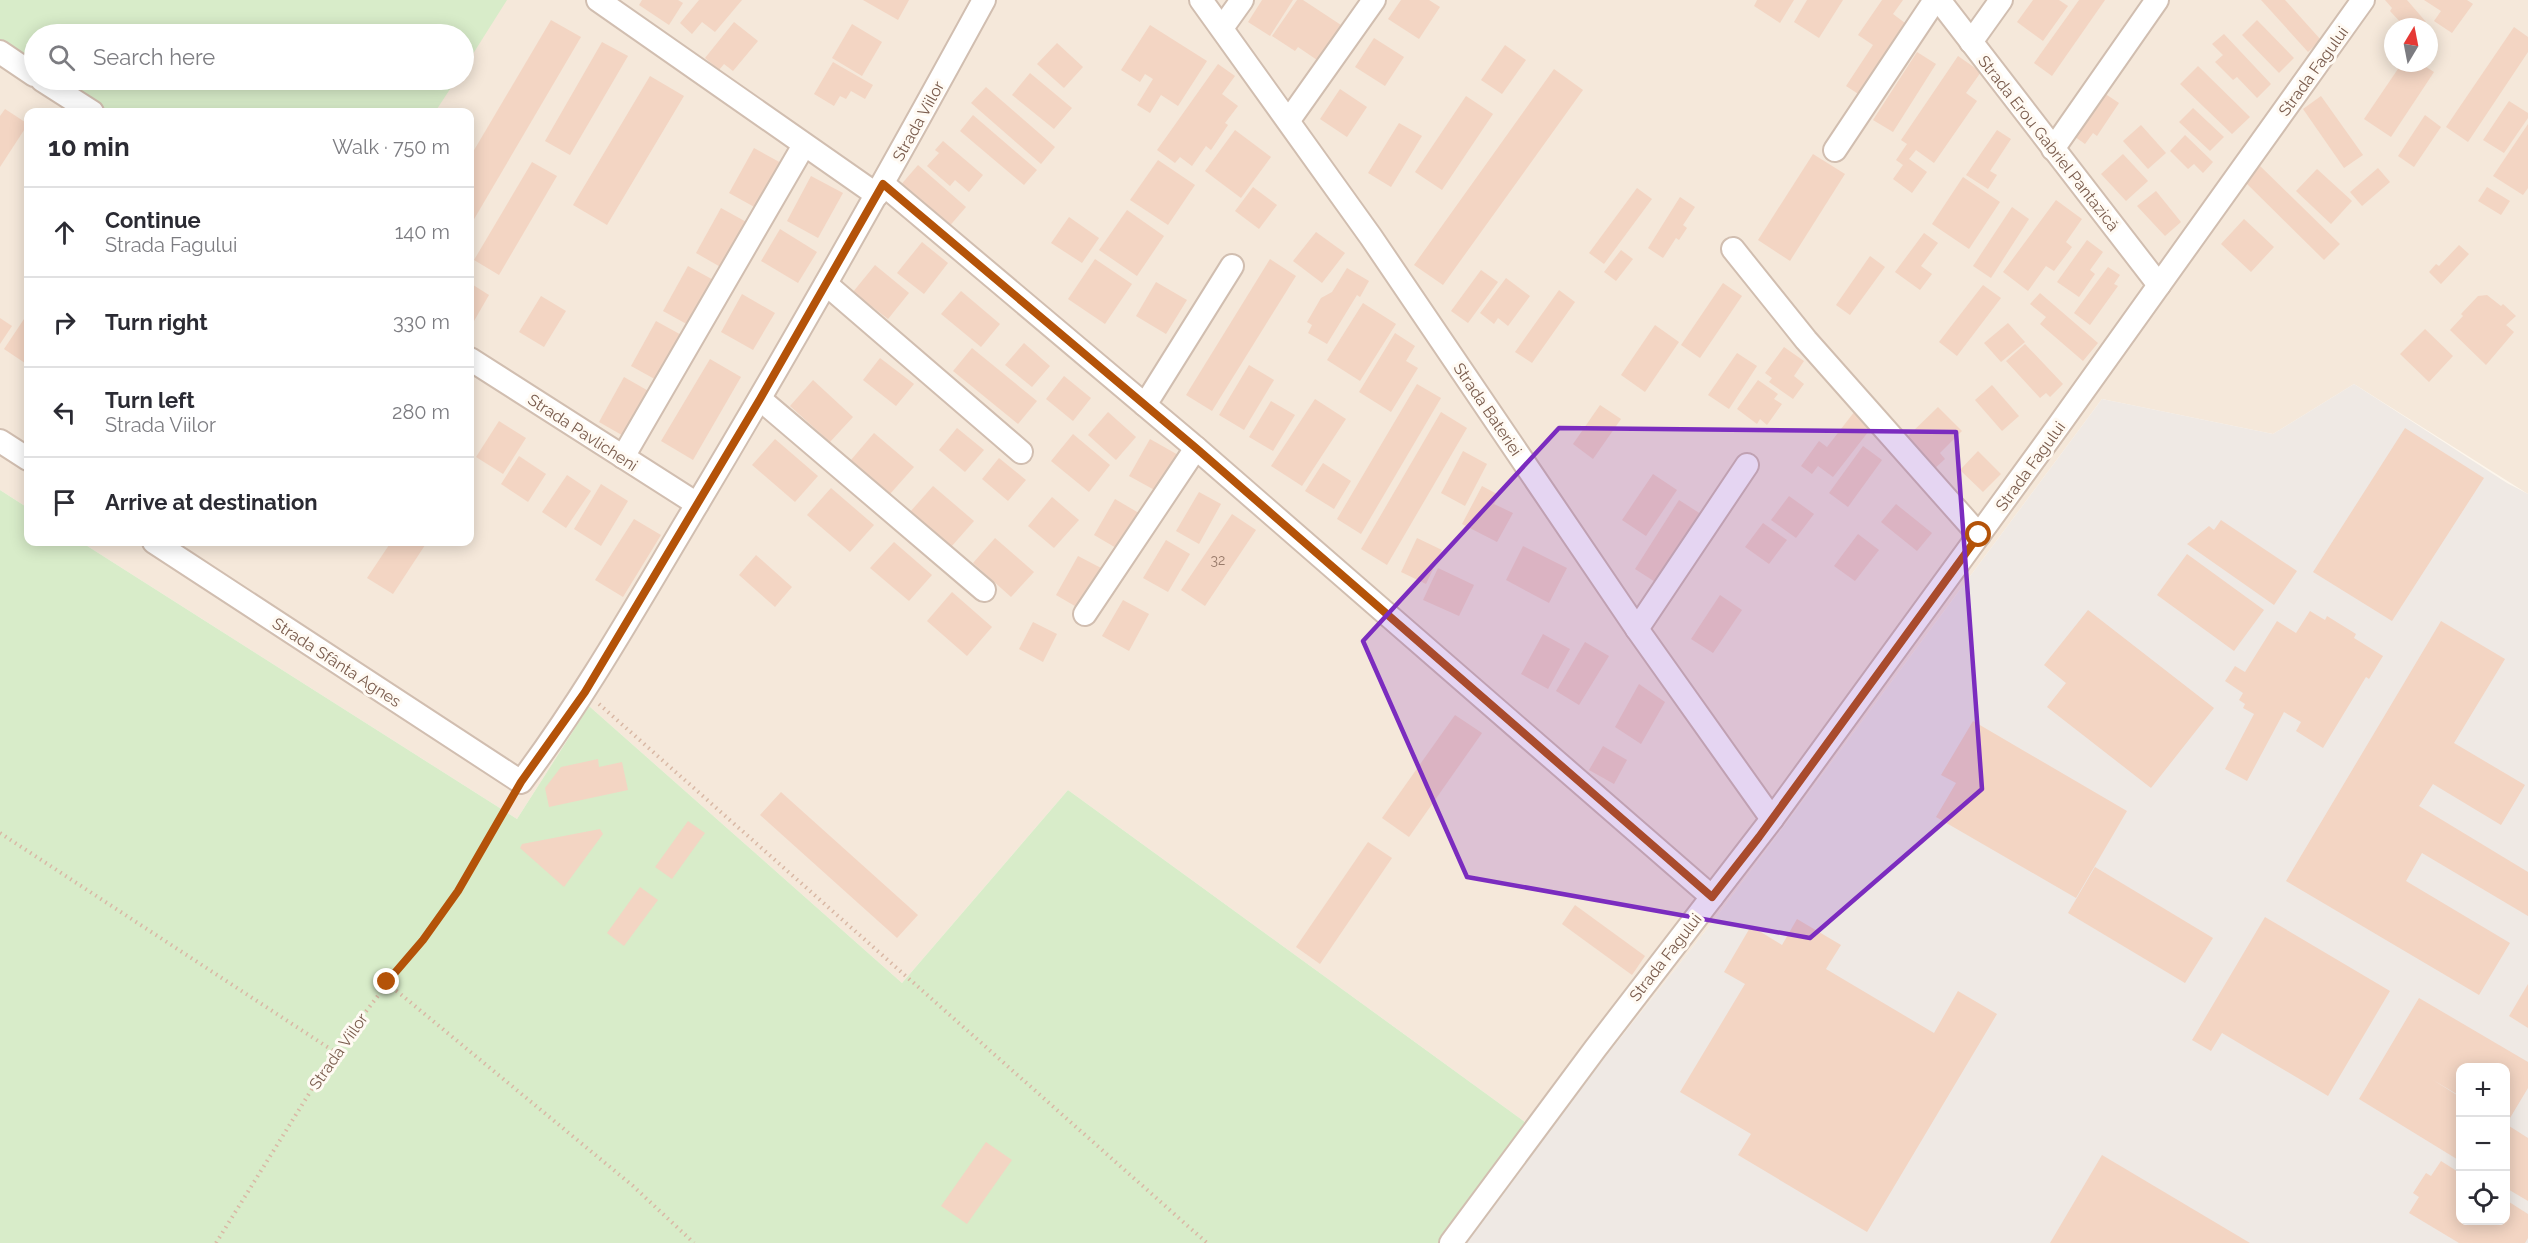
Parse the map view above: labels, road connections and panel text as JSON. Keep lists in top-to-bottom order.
{
  "streets": {
    "street": [
      "Strada Fagului",
      "Strada Viilor",
      "Strada Erou Gabriel Pantazică",
      "Strada Bateriei",
      "Strada Pavlicheni",
      "Strada Sfânta Agnes"
    ]
  },
  "crossings": [
    ["Strada Fagului", "Strada Erou Gabriel Pantazică"],
    ["Strada Fagului", "Strada Bateriei"],
    ["Strada Viilor", "Strada Pavlicheni"],
    ["Strada Viilor", "Strada Sfânta Agnes"]
  ],
  "house_numbers": ["32"],
  "north": "top",
  "page": {
    "search": "Search here",
    "heading": ["10 min", "Walk · 750 m"],
    "list": [
      ["Continue", "Strada Fagului", "140 m"],
      ["Turn right", "330 m"],
      ["Turn left", "Strada Viilor", "280 m"],
      "Arrive at destination"
    ],
    "map_buttons": ["+", "−"]
  }
}
